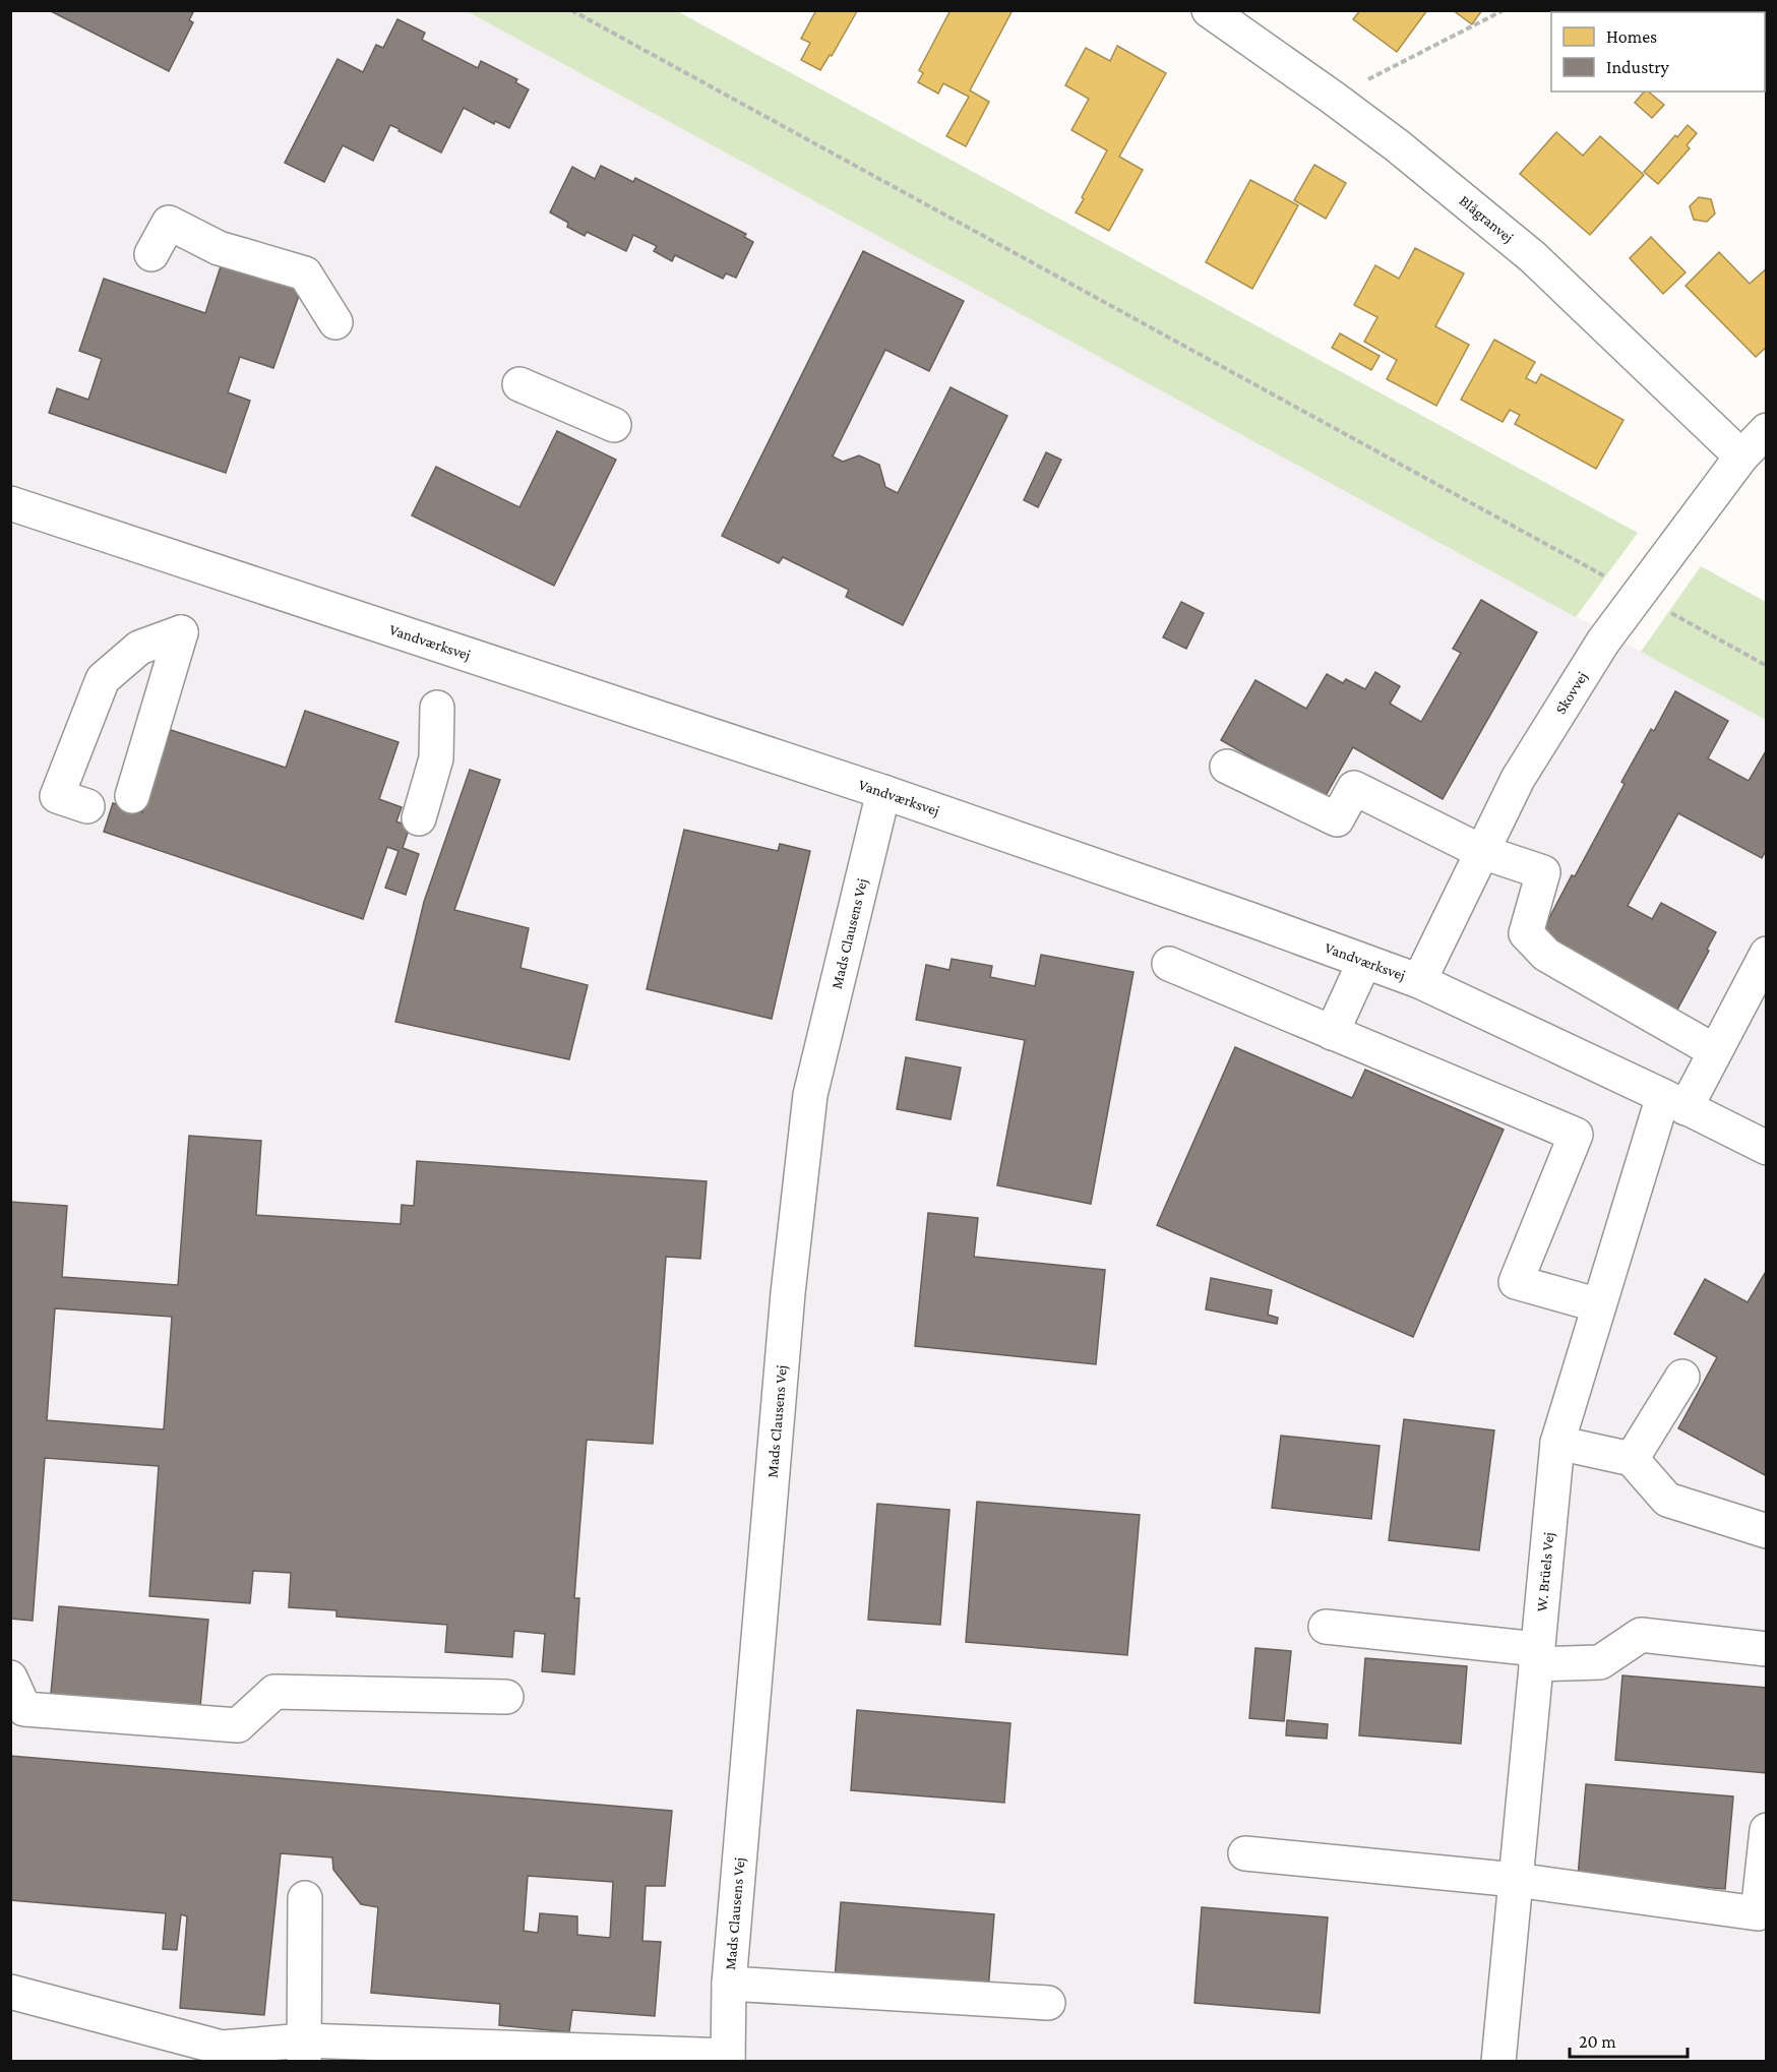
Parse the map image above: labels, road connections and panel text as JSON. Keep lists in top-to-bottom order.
{
  "streets": {
    "street": [
      "Blågranvej",
      "Vandværksvej",
      "Skovvej",
      "Mads Clausens Vej",
      "W. Brüels Vej"
    ]
  },
  "crossings": [
    ["Blågranvej", "Skovvej"],
    ["Vandværksvej", "Skovvej"],
    ["Vandværksvej", "Mads Clausens Vej"],
    ["Vandværksvej", "W. Brüels Vej"]
  ],
  "legend": ["Homes", "Industry"],
  "scale_bar": "20 m"
}
